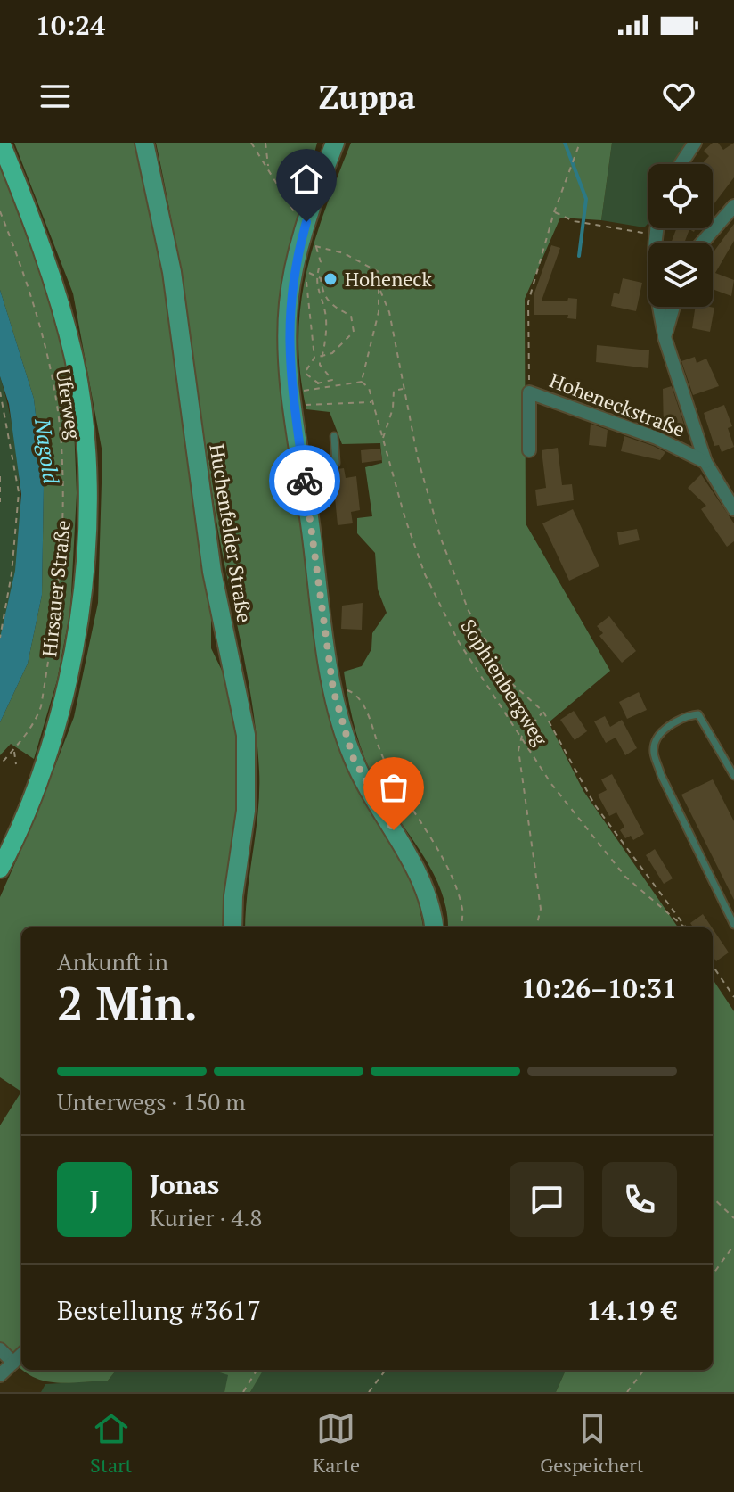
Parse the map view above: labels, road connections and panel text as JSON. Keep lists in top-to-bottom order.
{
  "streets": {
    "main road": ["Huchenfelder Straße", "Hirsauer Straße"],
    "street": ["Hoheneckstraße"],
    "path": ["Uferweg", "Sophienbergweg"]
  },
  "water": ["Nagold"],
  "places": ["Hoheneck"],
  "page": {
    "status": "10:24",
    "header": "Zuppa",
    "heading": ["2 Min.", "Ankunft in", "10:26–10:31"],
    "panel": [
      "Jonas",
      "Kurier · 4.8",
      "Bestellung #3617",
      "14.19 €"
    ],
    "bar": "Unterwegs · 150 m",
    "round": "J",
    "tabs": ["Start", "Karte", "Gespeichert"]
  }
}
